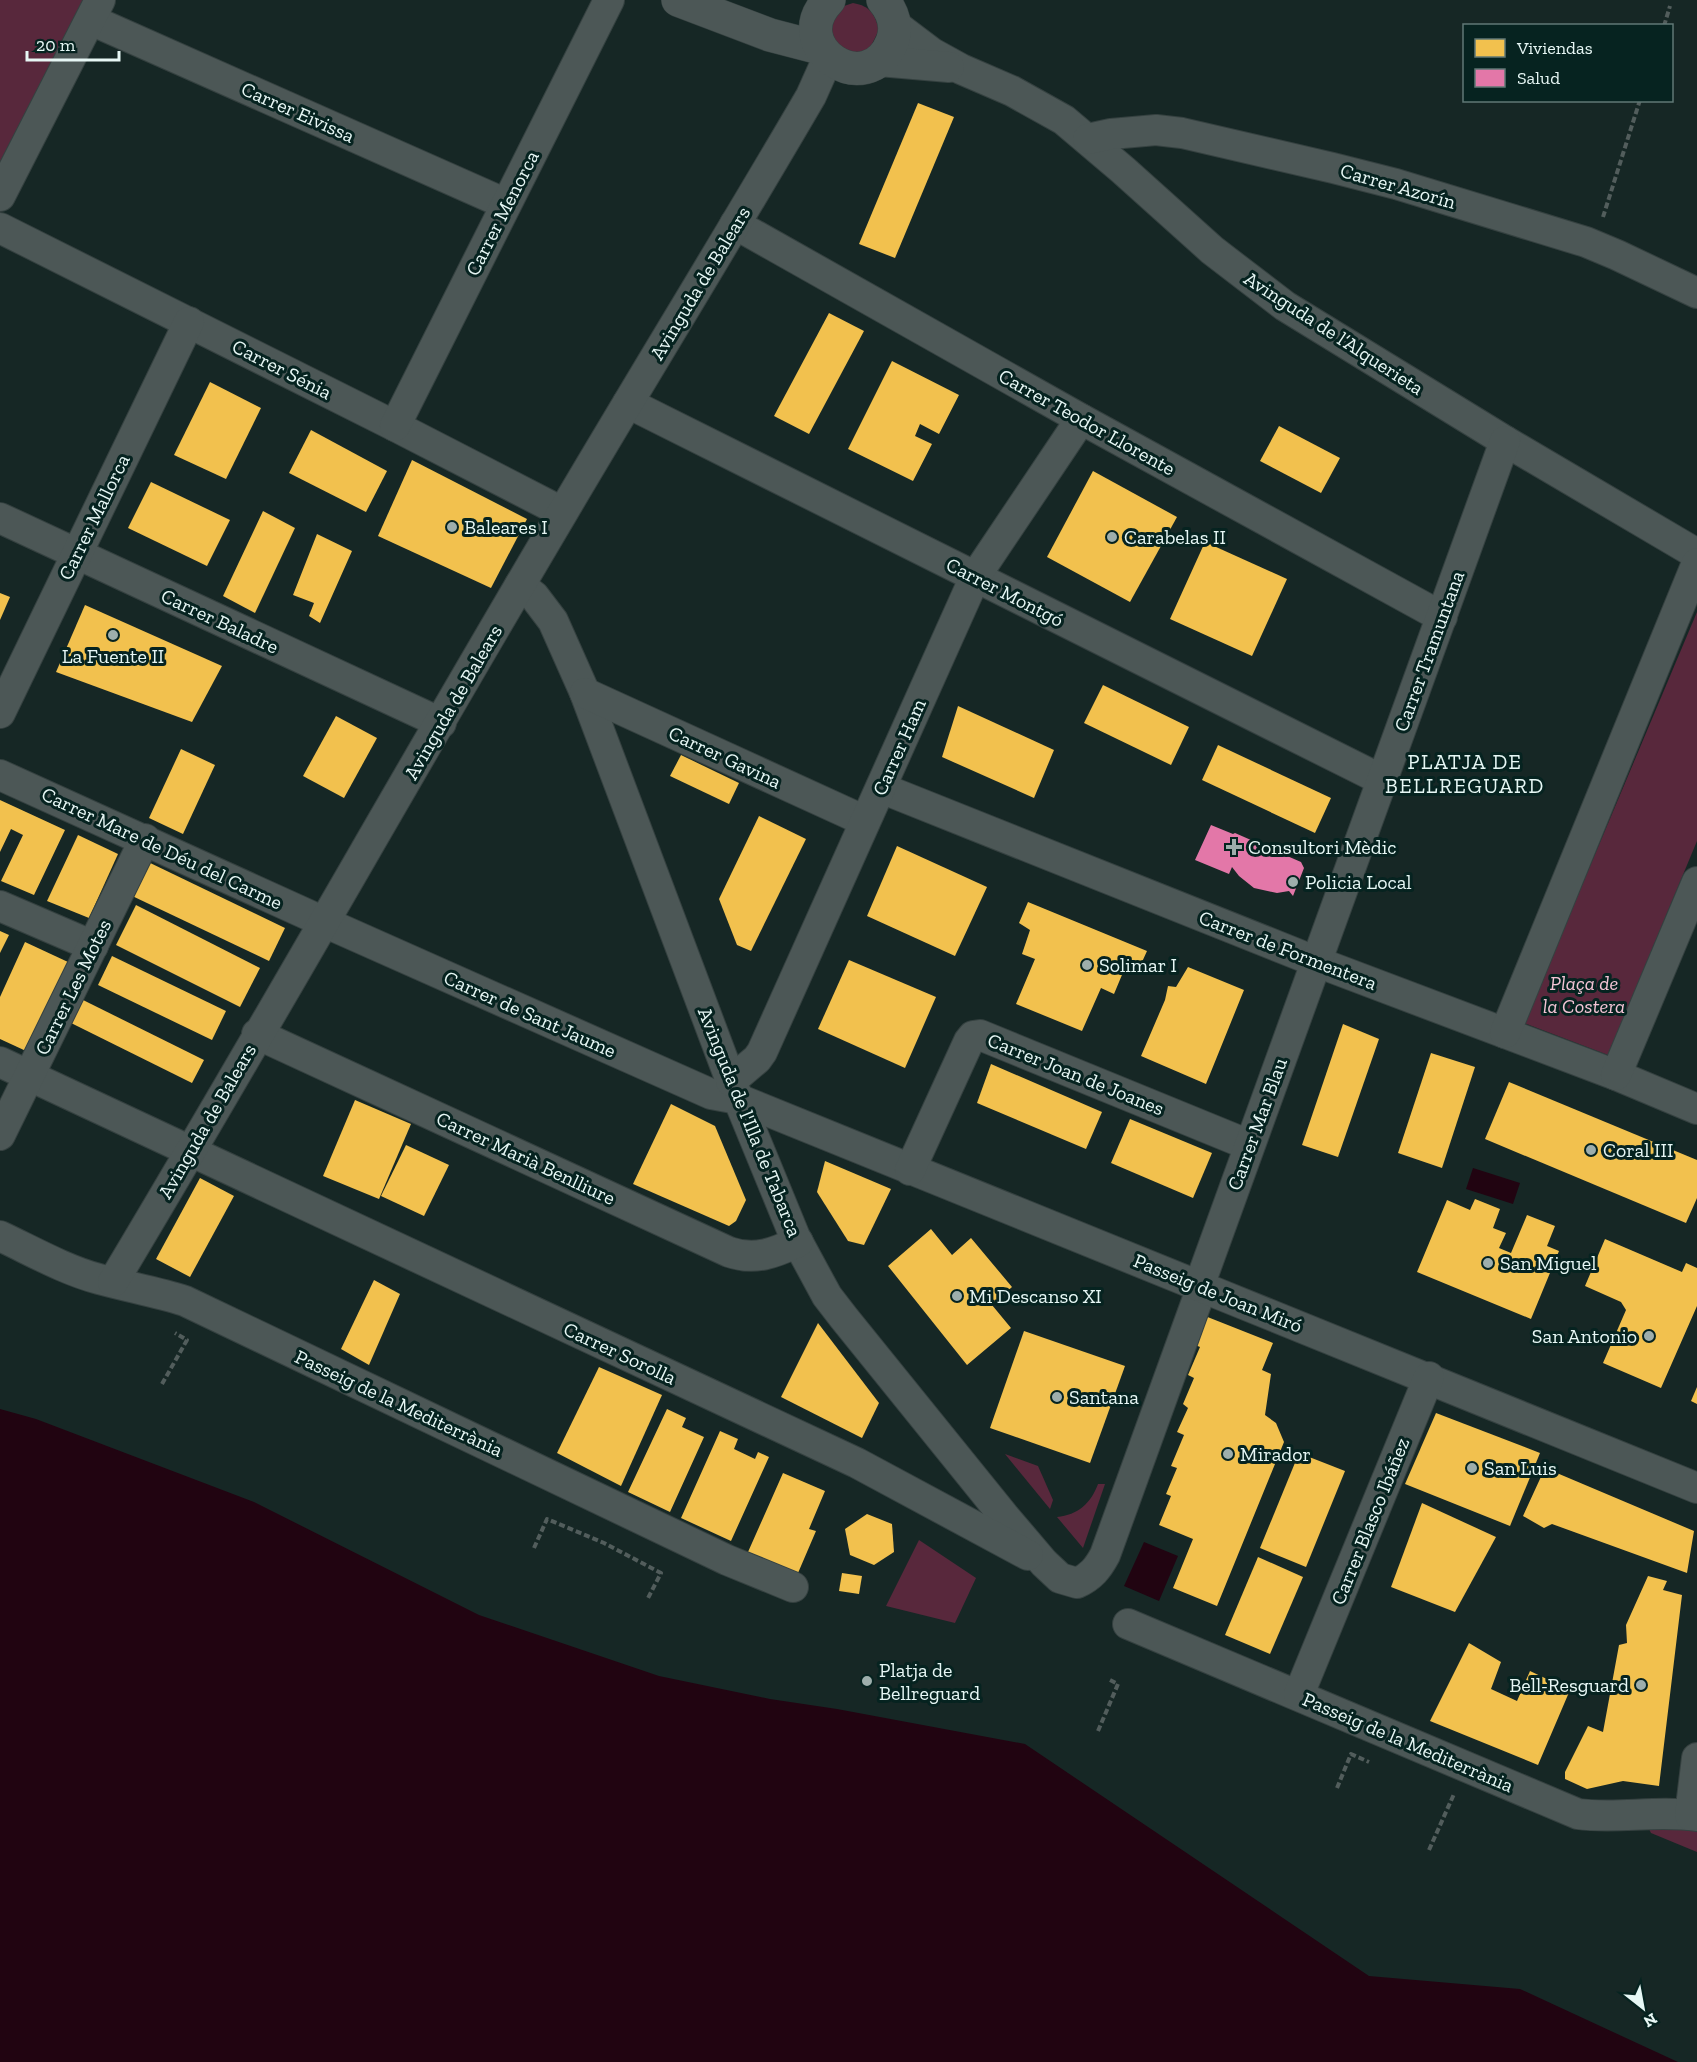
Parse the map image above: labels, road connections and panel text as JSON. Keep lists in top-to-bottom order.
{
  "streets": {
    "street": [
      "Carrer Eivissa",
      "Carrer Azorín",
      "Carrer Menorca",
      "Avinguda de Balears",
      "Avinguda de l’Alquerieta",
      "Carrer Sénia",
      "Carrer Teodor Llorente",
      "Carrer Mallorca",
      "Carrer Montgó",
      "Carrer Baladre",
      "Carrer Tramuntana",
      "Carrer Ham",
      "Carrer Gavina",
      "Carrer Mare de Déu del Carme",
      "Carrer de Formentera",
      "Carrer Les Motes",
      "Carrer de Sant Jaume",
      "Carrer Joan de Joanes",
      "Avinguda de l'Illa de Tabarca",
      "Carrer Mar Blau",
      "Carrer Marià Benlliure",
      "Passeig de Joan Miró",
      "Carrer Sorolla",
      "Passeig de la Mediterrània",
      "Carrer Blasco Ibáñez"
    ]
  },
  "crossings": [
    ["Carrer Eivissa", "Carrer Menorca"],
    ["Carrer Azorín", "Avinguda de l’Alquerieta"],
    ["Carrer Menorca", "Carrer Sénia"],
    ["Avinguda de Balears", "Carrer Sénia"],
    ["Avinguda de Balears", "Carrer Teodor Llorente"],
    ["Avinguda de Balears", "Carrer Montgó"],
    ["Avinguda de Balears", "Carrer Baladre"],
    ["Avinguda de Balears", "Carrer Mare de Déu del Carme"],
    ["Avinguda de Balears", "Carrer de Sant Jaume"],
    ["Avinguda de Balears", "Avinguda de l'Illa de Tabarca"],
    ["Avinguda de Balears", "Carrer Marià Benlliure"],
    ["Avinguda de Balears", "Carrer Sorolla"],
    ["Avinguda de Balears", "Passeig de la Mediterrània"],
    ["Avinguda de l’Alquerieta", "Carrer Tramuntana"],
    ["Carrer Sénia", "Carrer Mallorca"],
    ["Carrer Teodor Llorente", "Carrer Tramuntana"],
    ["Carrer Teodor Llorente", "Carrer Ham"],
    ["Carrer Mallorca", "Carrer Baladre"],
    ["Carrer Montgó", "Carrer Tramuntana"],
    ["Carrer Montgó", "Carrer Ham"],
    ["Carrer Tramuntana", "Carrer de Formentera"],
    ["Carrer Tramuntana", "Carrer Mar Blau"],
    ["Carrer Ham", "Carrer Gavina"],
    ["Carrer Ham", "Carrer de Formentera"],
    ["Carrer Ham", "Carrer de Sant Jaume"],
    ["Carrer Ham", "Avinguda de l'Illa de Tabarca"],
    ["Carrer Ham", "Passeig de Joan Miró"],
    ["Carrer Gavina", "Avinguda de l'Illa de Tabarca"],
    ["Carrer Mare de Déu del Carme", "Carrer Les Motes"],
    ["Carrer Mare de Déu del Carme", "Carrer de Sant Jaume"],
    ["Carrer de Formentera", "Carrer Mar Blau"],
    ["Carrer Les Motes", "Carrer Sorolla"],
    ["Carrer de Sant Jaume", "Avinguda de l'Illa de Tabarca"],
    ["Carrer de Sant Jaume", "Passeig de Joan Miró"],
    ["Carrer Joan de Joanes", "Carrer Mar Blau"],
    ["Carrer Joan de Joanes", "Passeig de Joan Miró"],
    ["Avinguda de l'Illa de Tabarca", "Carrer Mar Blau"],
    ["Avinguda de l'Illa de Tabarca", "Carrer Marià Benlliure"],
    ["Avinguda de l'Illa de Tabarca", "Passeig de Joan Miró"],
    ["Avinguda de l'Illa de Tabarca", "Carrer Sorolla"],
    ["Carrer Mar Blau", "Passeig de Joan Miró"],
    ["Passeig de Joan Miró", "Carrer Blasco Ibáñez"],
    ["Passeig de la Mediterrània", "Carrer Blasco Ibáñez"]
  ],
  "districts": ["PLATJA DE BELLREGUARD"],
  "parks": ["Plaça de la Costera"],
  "places": {
    "other": [
      "Baleares I",
      "Carabelas II",
      "La Fuente II",
      "Policia Local",
      "Solimar I",
      "Coral III",
      "San Miguel",
      "Mi Descanso XI",
      "San Antonio",
      "Santana",
      "Mirador",
      "San Luis",
      "Platja de Bellreguard",
      "Bell-Resguard"
    ],
    "health": ["Consultori Mèdic"]
  },
  "legend": ["Viviendas", "Salud"],
  "scale_bar": "20 m",
  "north": "bottom right"
}
